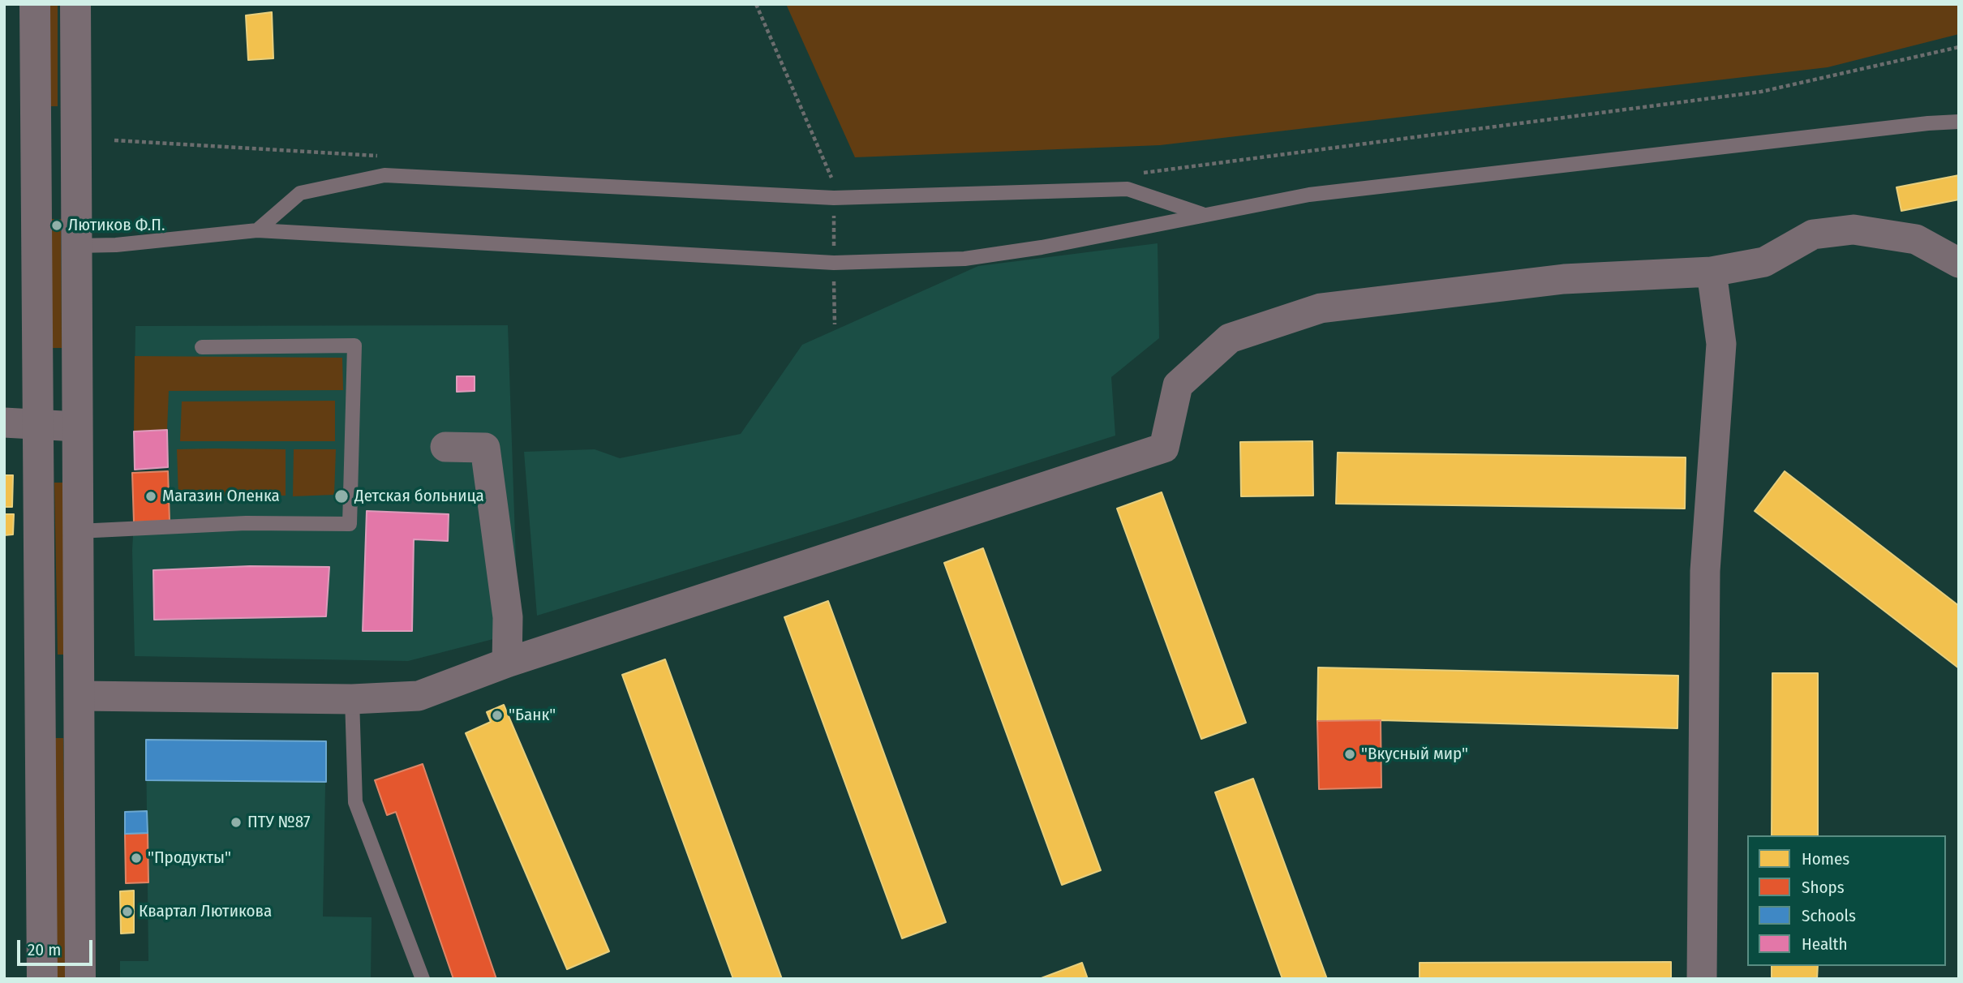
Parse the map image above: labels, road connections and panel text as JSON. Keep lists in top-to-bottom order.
{
  "places": [
    "Лютиков Ф.П.",
    "Магазин Оленка",
    "Детская больница",
    "\"Банк\"",
    "\"Вкусный мир\"",
    "ПТУ №87",
    "\"Продукты\"",
    "Квартал Лютикова"
  ],
  "legend": [
    "Homes",
    "Shops",
    "Schools",
    "Health"
  ],
  "scale_bar": "20 m"
}
